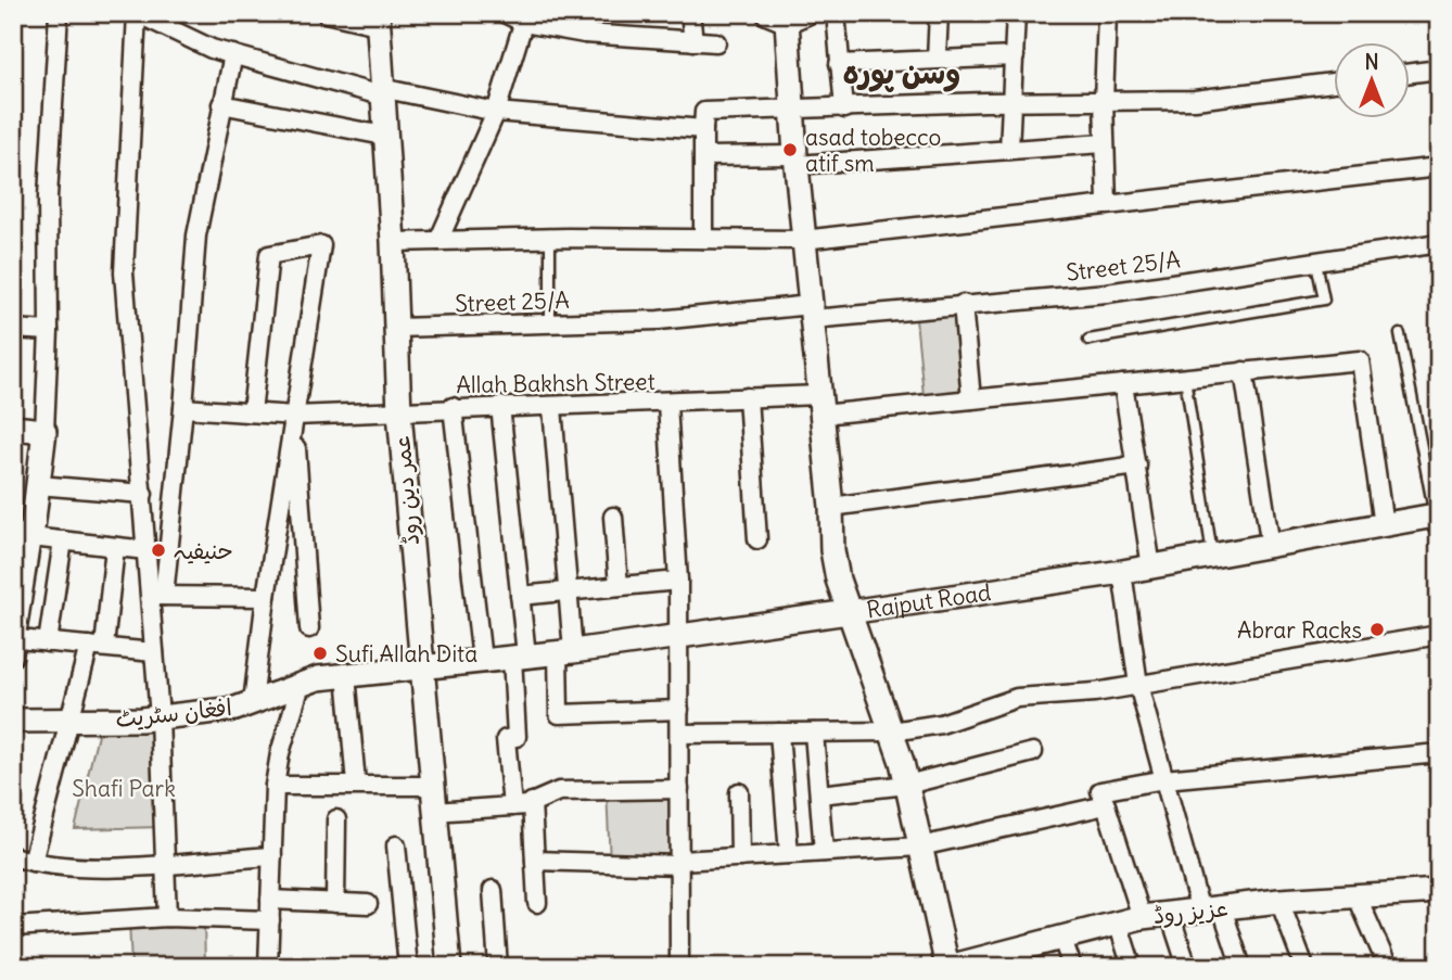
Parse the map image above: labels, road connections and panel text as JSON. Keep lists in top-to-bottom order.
{
  "streets": {
    "street": [
      "Street 25/A",
      "Allah Bakhsh Street",
      "عمر دین روڈ",
      "Rajput Road",
      "افغان سٹریٹ",
      "عزیز روڈ"
    ]
  },
  "crossings": [
    ["Street 25/A", "عمر دین روڈ"],
    ["Allah Bakhsh Street", "عمر دین روڈ"],
    ["Allah Bakhsh Street", "Rajput Road"],
    ["عمر دین روڈ", "Rajput Road"],
    ["عمر دین روڈ", "افغان سٹریٹ"],
    ["Rajput Road", "افغان سٹریٹ"]
  ],
  "districts": ["وسن پورہ"],
  "parks": ["Shafi Park"],
  "places": [
    "asad tobecco atif sm",
    "حنیفیہ",
    "Abrar Racks",
    "Sufi Allah Dita"
  ],
  "north": "top"
}
